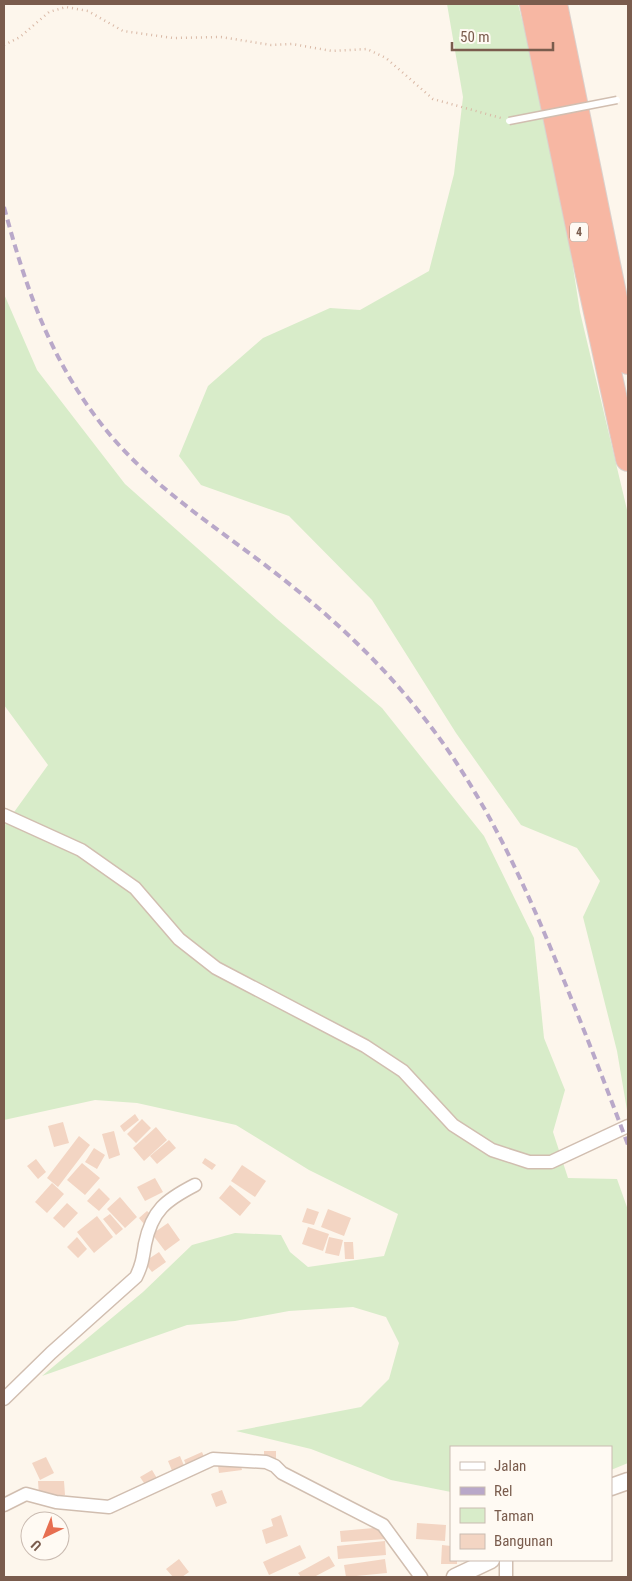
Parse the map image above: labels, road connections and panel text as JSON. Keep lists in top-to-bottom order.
{
  "streets": {
    "highway": ["4"]
  },
  "legend": [
    "Jalan",
    "Rel",
    "Taman",
    "Bangunan"
  ],
  "scale_bar": "50 m",
  "north": "bottom left"
}
